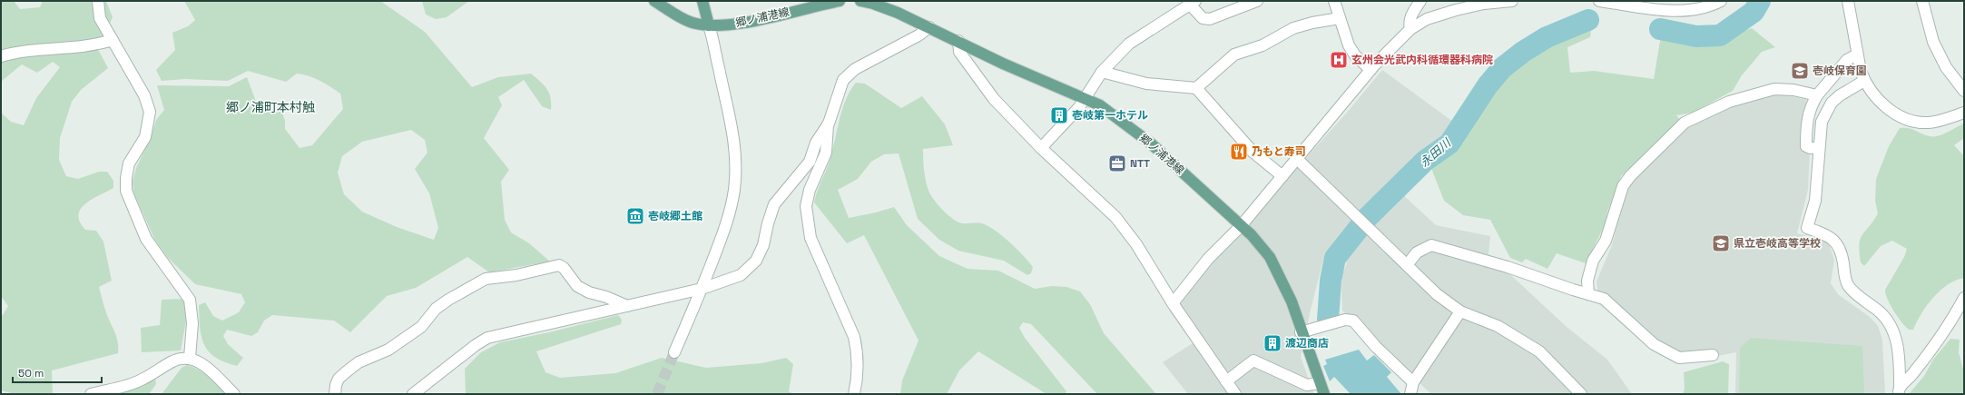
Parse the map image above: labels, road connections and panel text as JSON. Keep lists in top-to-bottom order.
{
  "streets": {
    "main road": ["郷ノ浦港線"]
  },
  "districts": ["郷ノ浦町本村触"],
  "water": ["永田川"],
  "places": {
    "hospital": ["玄州会光武内科循環器科病院"],
    "school or university": ["壱岐保育園", "県立壱岐高等学校"],
    "building": ["壱岐第一ホテル", "渡辺商店"],
    "restaurant": ["乃もと寿司"],
    "office": ["NTT"],
    "museum": ["壱岐郷土館"]
  },
  "scale_bar": "50 m"
}
